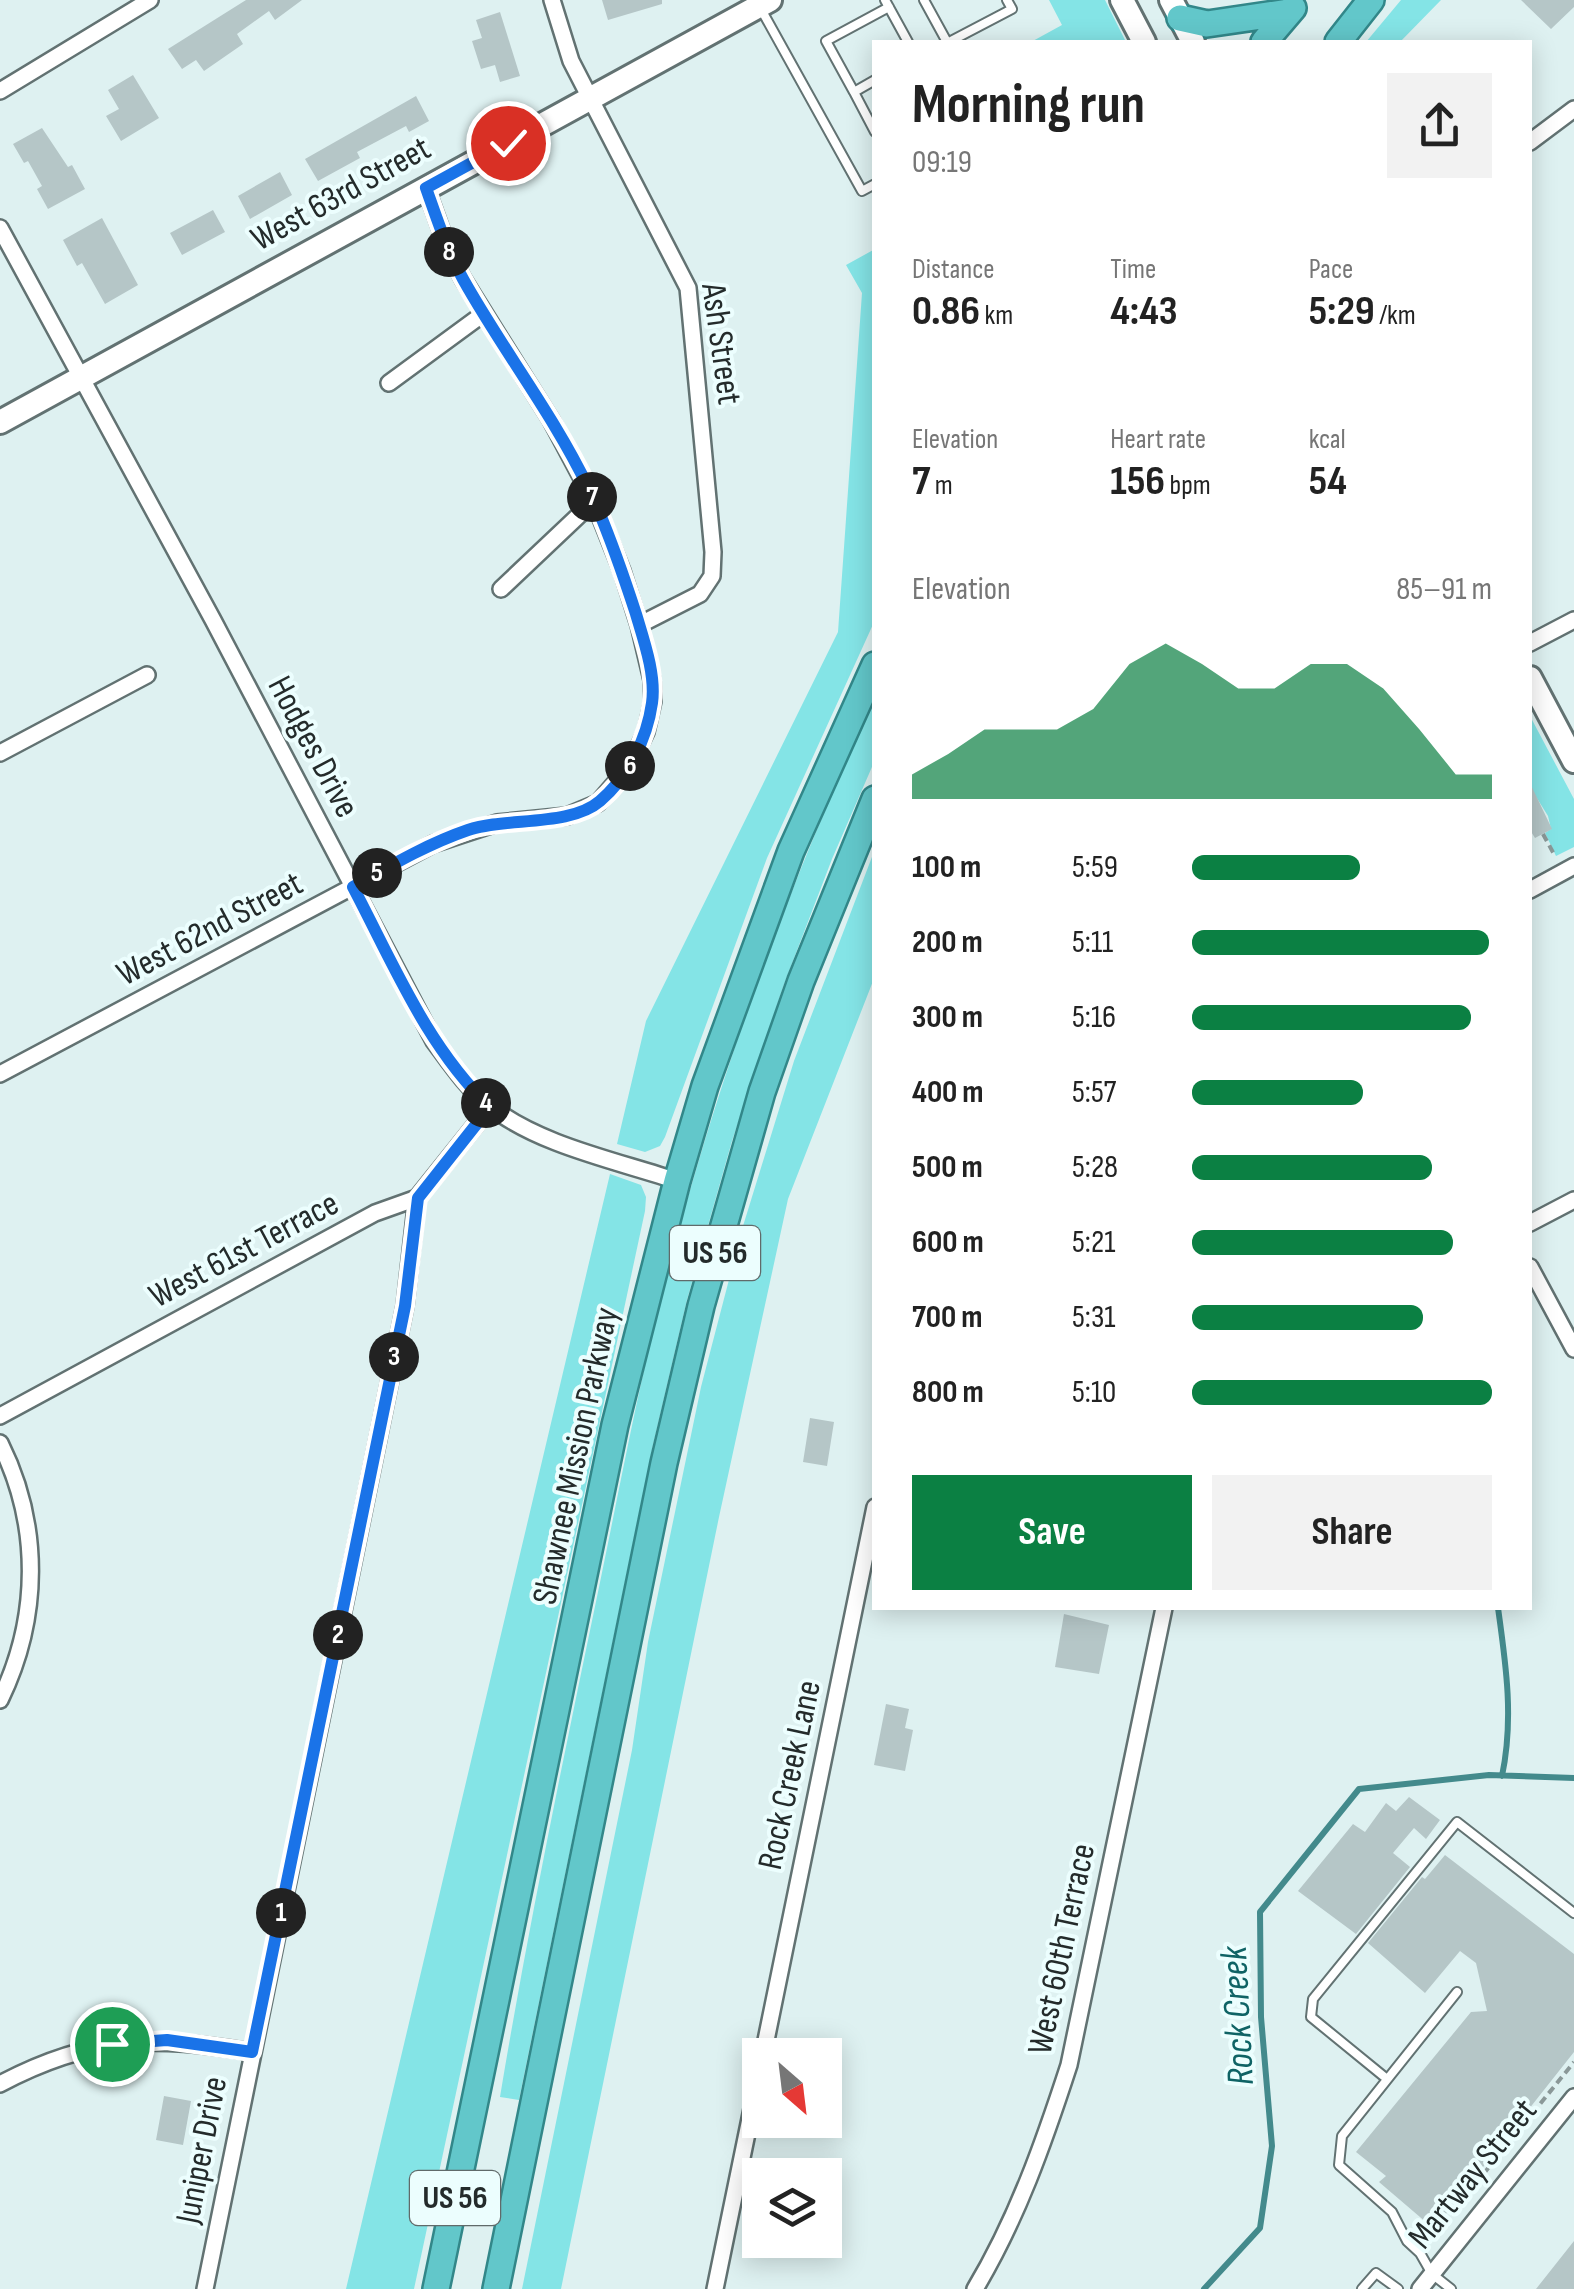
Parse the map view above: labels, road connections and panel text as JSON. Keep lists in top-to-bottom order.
{
  "streets": {
    "highway": ["US 56", "Shawnee Mission Parkway"],
    "main road": ["West 63rd Street"],
    "street": [
      "Ash Street",
      "Hodges Drive",
      "West 62nd Street",
      "West 61st Terrace",
      "Rock Creek Lane",
      "West 60th Terrace",
      "Juniper Drive",
      "Martway Street"
    ]
  },
  "crossings": [
    ["West 63rd Street", "Ash Street"],
    ["West 63rd Street", "Hodges Drive"],
    ["Ash Street", "West 62nd Street"],
    ["Hodges Drive", "West 62nd Street"],
    ["Hodges Drive", "Shawnee Mission Parkway"],
    ["West 61st Terrace", "Juniper Drive"]
  ],
  "water": ["Rock Creek"],
  "north": "bottom right",
  "page": {
    "heading": ["Morning run", "09:19"],
    "stats": [
      ["Distance", "0.86 km"],
      ["Time", "4:43"],
      ["Pace", "5:29 /km"],
      ["Elevation", "7 m"],
      ["Heart rate", "156 bpm"],
      ["kcal", "54"]
    ],
    "pins": [
      "8",
      "7",
      "6",
      "5",
      "4",
      "3",
      "2",
      "1"
    ],
    "chart": ["Elevation", "85–91 m"],
    "list": [
      {
        "name": "100 m",
        "note": "5:59"
      },
      {
        "name": "200 m",
        "note": "5:11"
      },
      {
        "name": "300 m",
        "note": "5:16"
      },
      {
        "name": "400 m",
        "note": "5:57"
      },
      {
        "name": "500 m",
        "note": "5:28"
      },
      {
        "name": "600 m",
        "note": "5:21"
      },
      {
        "name": "700 m",
        "note": "5:31"
      },
      {
        "name": "800 m",
        "note": "5:10"
      }
    ],
    "buttons": ["Save", "Share"]
  }
}
